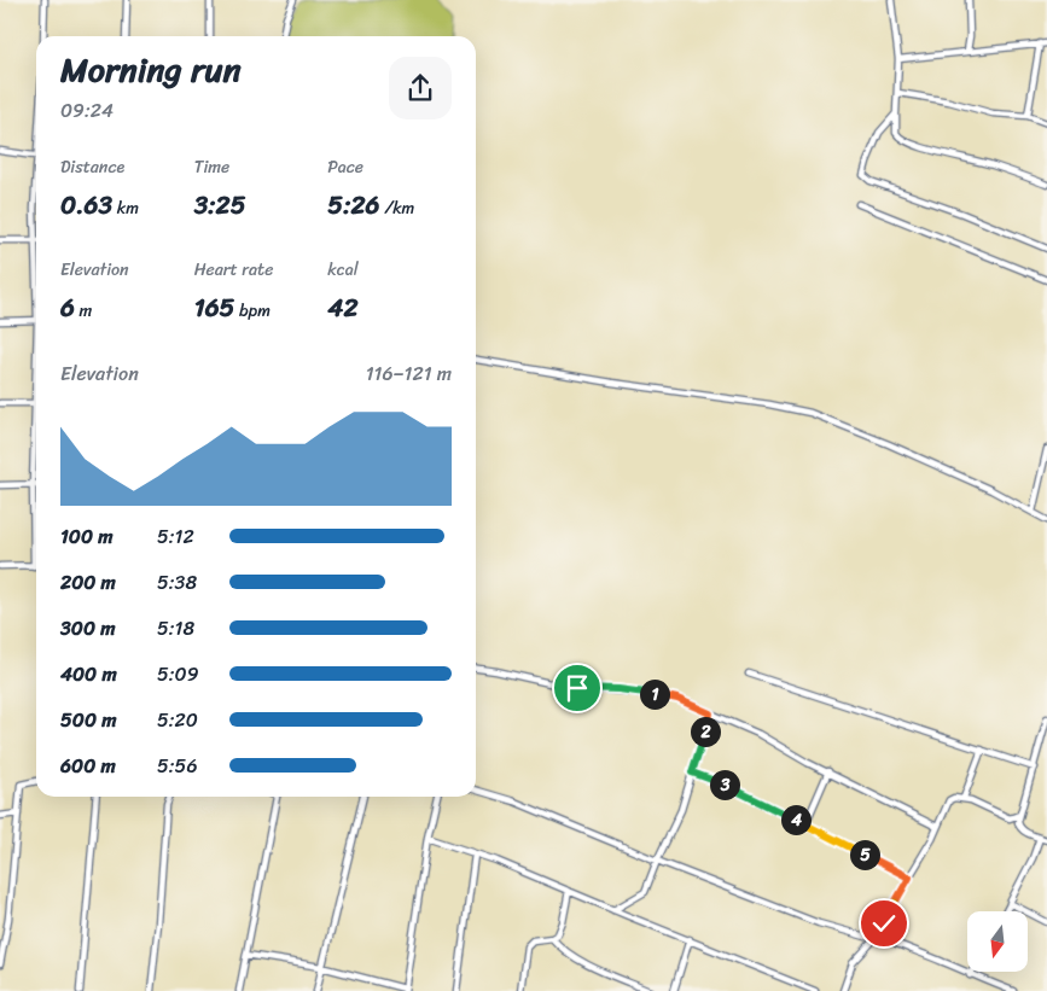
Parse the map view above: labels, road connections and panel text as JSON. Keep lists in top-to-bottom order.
{
  "north": "bottom",
  "page": {
    "heading": ["Morning run", "09:24"],
    "stats": [
      ["Distance", "0.63 km"],
      ["Time", "3:25"],
      ["Pace", "5:26 /km"],
      ["Elevation", "6 m"],
      ["Heart rate", "165 bpm"],
      ["kcal", "42"]
    ],
    "chart": ["Elevation", "116–121 m"],
    "list": [
      {
        "name": "100 m",
        "note": "5:12"
      },
      {
        "name": "200 m",
        "note": "5:38"
      },
      {
        "name": "300 m",
        "note": "5:18"
      },
      {
        "name": "400 m",
        "note": "5:09"
      },
      {
        "name": "500 m",
        "note": "5:20"
      },
      {
        "name": "600 m",
        "note": "5:56"
      }
    ],
    "pins": [
      "1",
      "2",
      "3",
      "4",
      "5"
    ]
  }
}
